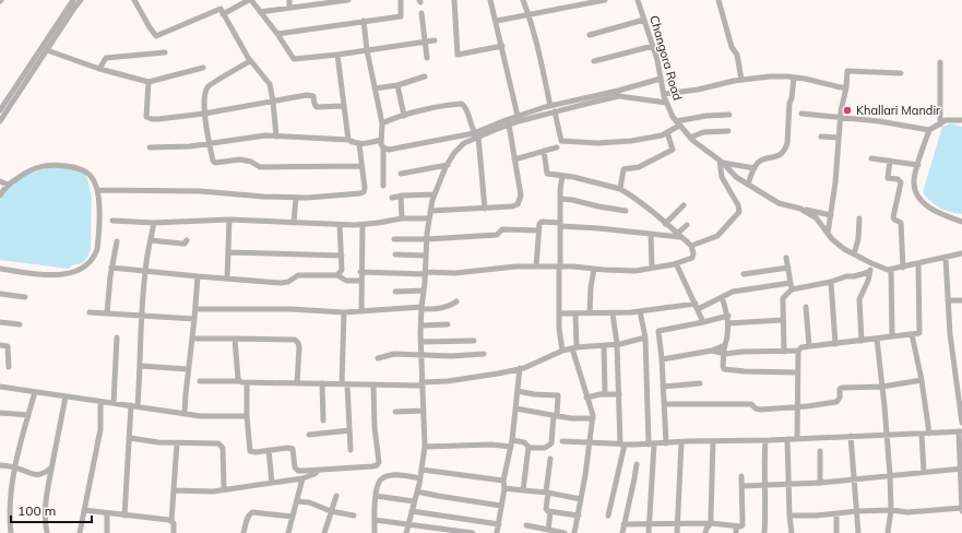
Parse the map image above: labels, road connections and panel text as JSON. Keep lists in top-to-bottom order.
{
  "streets": {
    "street": ["Changora Road"]
  },
  "places": ["Khallari Mandir"],
  "scale_bar": "100 m"
}
